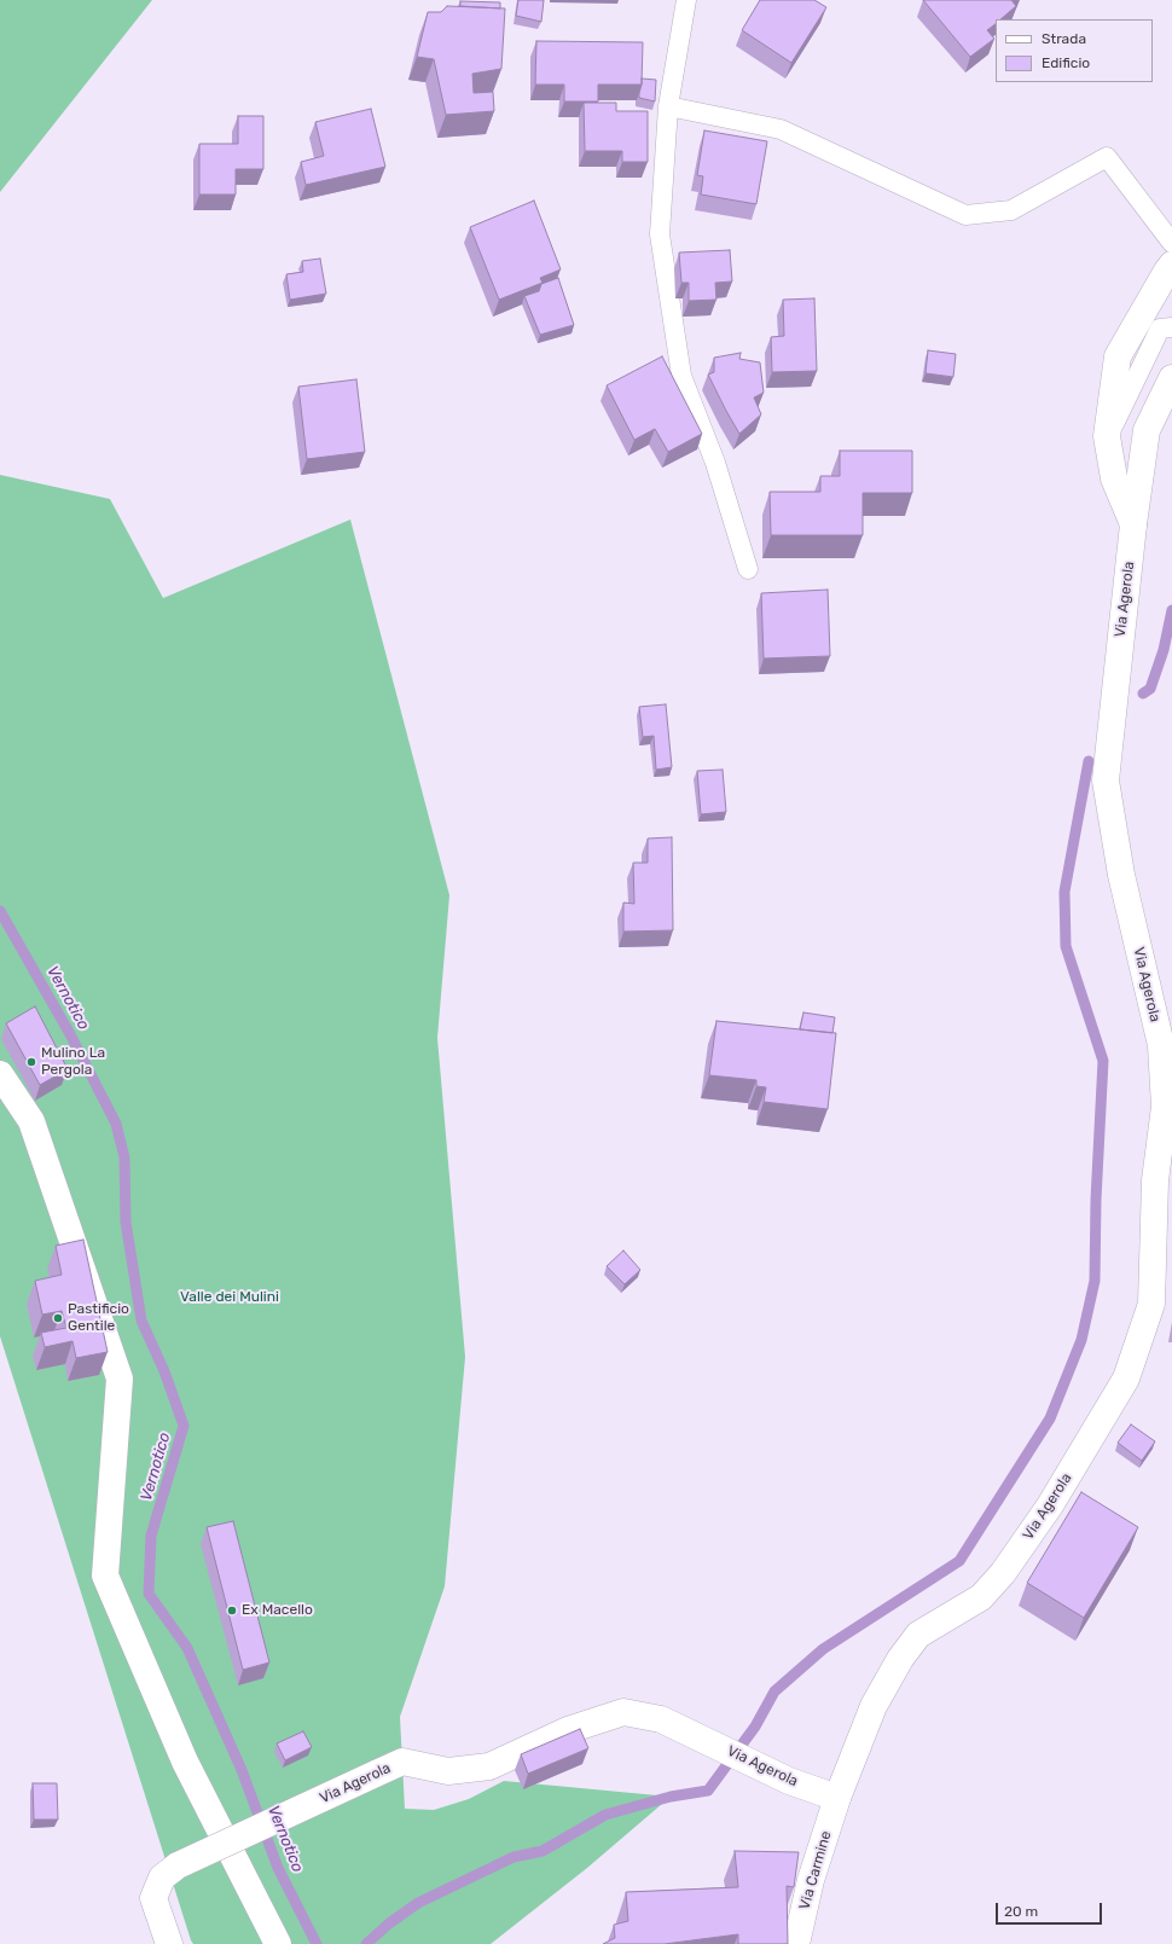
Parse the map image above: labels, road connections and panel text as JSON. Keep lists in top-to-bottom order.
{
  "streets": {
    "street": ["Via Agerola", "Via Carmine"]
  },
  "crossings": [
    ["Via Agerola", "Via Carmine"]
  ],
  "water": ["Vernotico"],
  "parks": ["Valle dei Mulini"],
  "places": ["Mulino La Pergola", "Pastificio Gentile", "Ex Macello"],
  "legend": ["Strada", "Edificio"],
  "scale_bar": "20 m"
}
